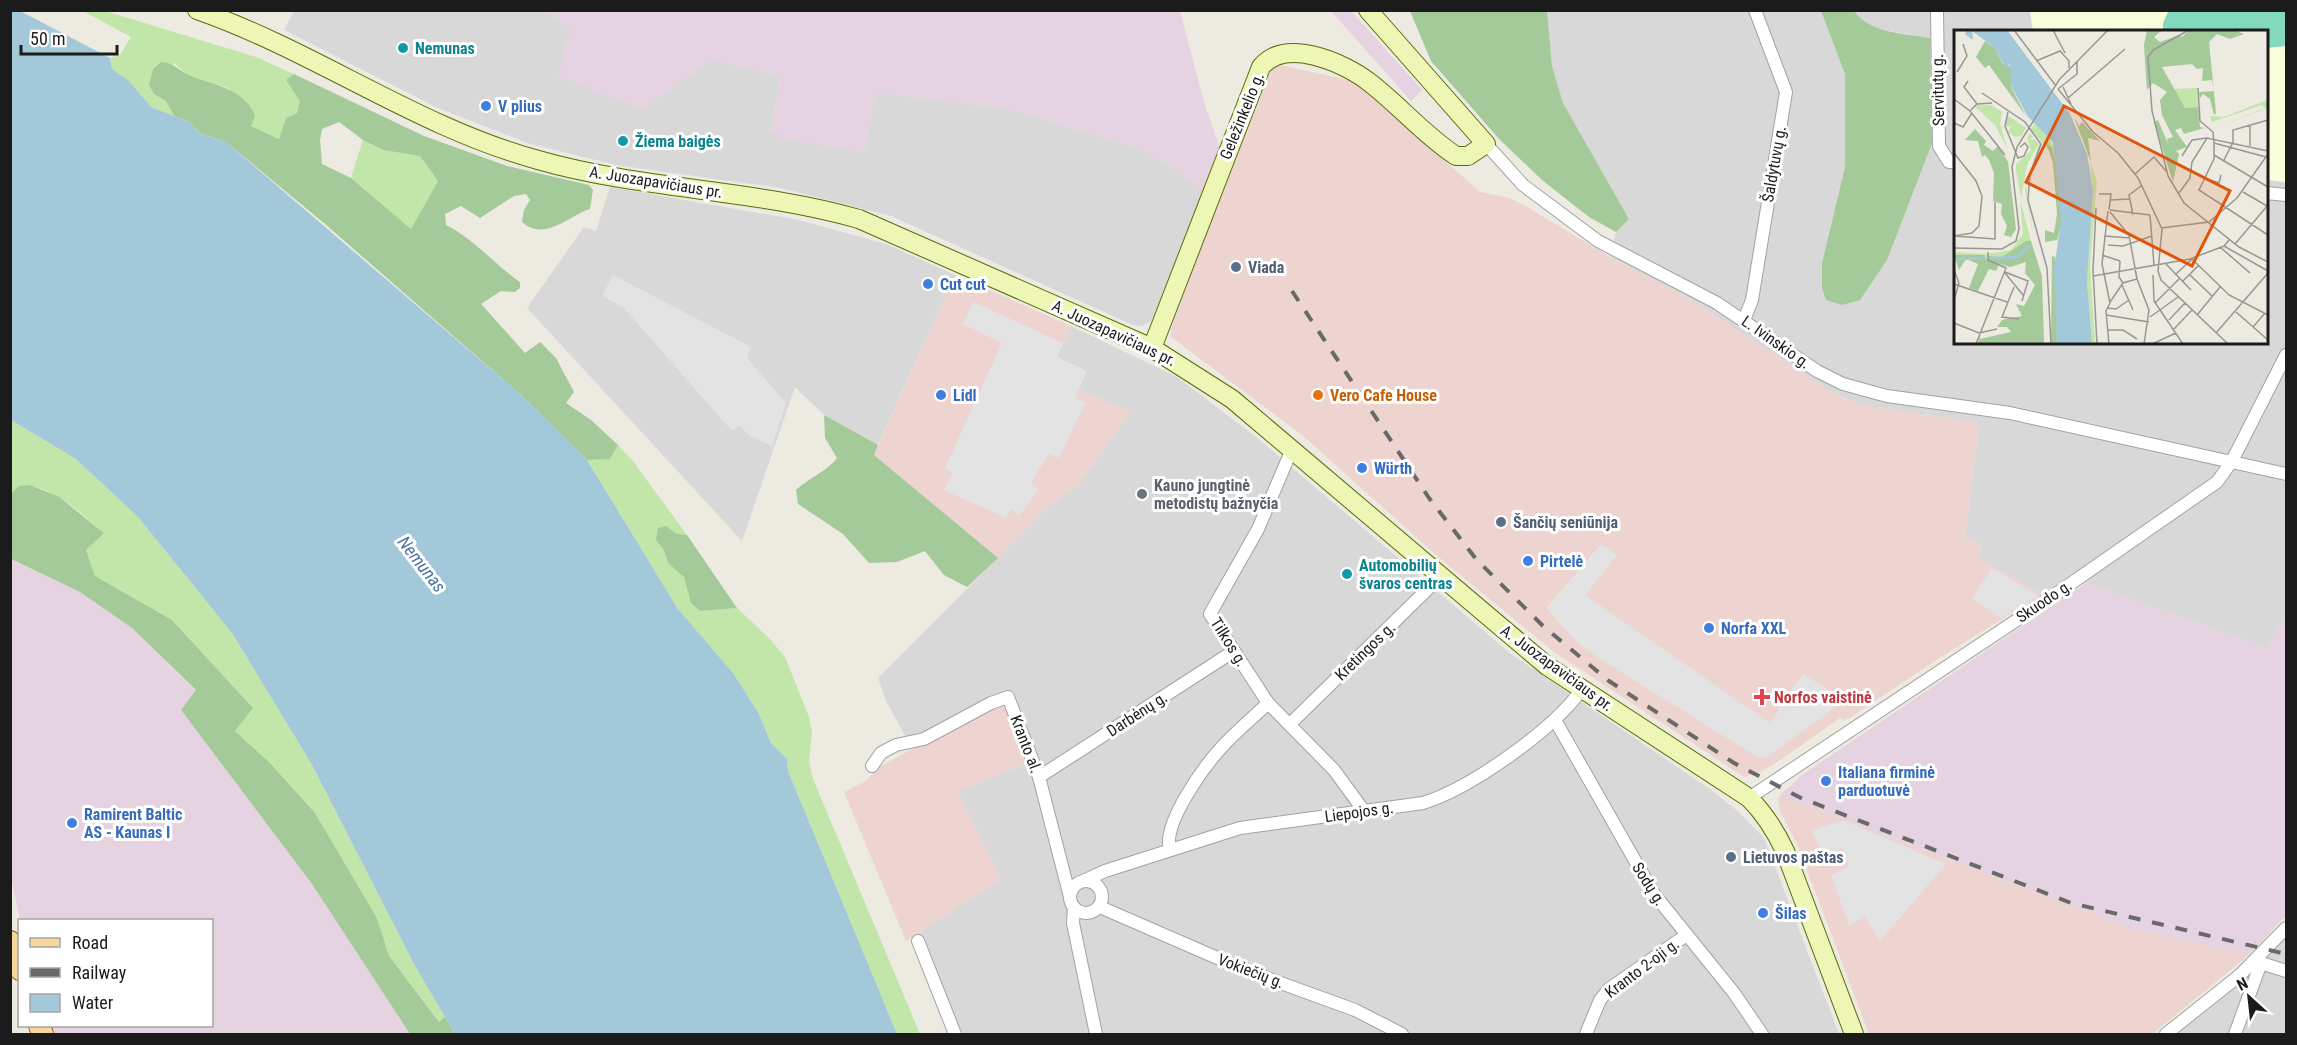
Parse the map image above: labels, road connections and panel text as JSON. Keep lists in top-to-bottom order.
{
  "streets": {
    "main road": ["Geležinkelio g.", "A. Juozapavičiaus pr.", "L. Ivinskio g."],
    "street": [
      "Servitutų g.",
      "Šaldytuvų g.",
      "Skuodo g.",
      "Tilkos g.",
      "Kretingos g.",
      "Darbėnų g.",
      "Kranto al.",
      "Liepojos g.",
      "Sodų g.",
      "Kranto 2-oji g.",
      "Vokiečių g."
    ]
  },
  "crossings": [
    ["Geležinkelio g.", "A. Juozapavičiaus pr."],
    ["Geležinkelio g.", "L. Ivinskio g."],
    ["Šaldytuvų g.", "L. Ivinskio g."],
    ["A. Juozapavičiaus pr.", "Skuodo g."],
    ["A. Juozapavičiaus pr.", "Tilkos g."],
    ["A. Juozapavičiaus pr.", "Kretingos g."],
    ["A. Juozapavičiaus pr.", "Liepojos g."],
    ["L. Ivinskio g.", "Skuodo g."],
    ["Tilkos g.", "Kretingos g."],
    ["Tilkos g.", "Darbėnų g."],
    ["Tilkos g.", "Liepojos g."],
    ["Darbėnų g.", "Kranto al."],
    ["Kranto al.", "Liepojos g."],
    ["Kranto al.", "Vokiečių g."],
    ["Liepojos g.", "Sodų g."],
    ["Liepojos g.", "Vokiečių g."],
    ["Sodų g.", "Kranto 2-oji g."]
  ],
  "water": ["Nemunas"],
  "places": {
    "other": [
      "Nemunas",
      "V plius",
      "Žiema baigės",
      "Viada",
      "Cut cut",
      "Lidl",
      "Vero Cafe House",
      "Würth",
      "Kauno jungtinė metodistų bažnyčia",
      "Šančių seniūnija",
      "Pirtelė",
      "Automobilių švaros centras",
      "Norfa XXL",
      "Italiana firminė parduotuvė",
      "Ramirent Baltic AS - Kaunas I",
      "Lietuvos paštas",
      "Šilas"
    ],
    "health": ["Norfos vaistinė"]
  },
  "legend": ["Road", "Railway", "Water"],
  "scale_bar": "50 m",
  "north": "top left"
}
